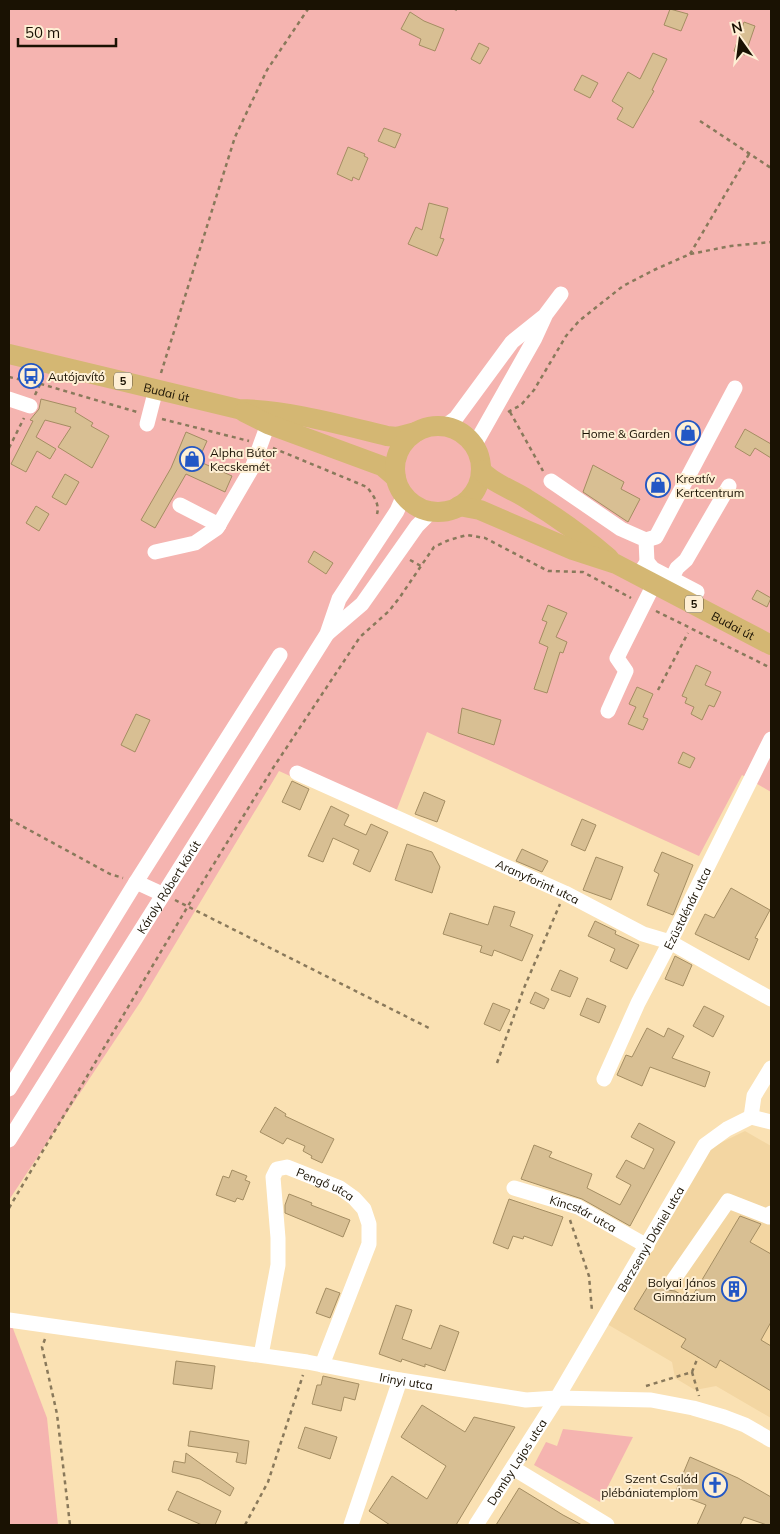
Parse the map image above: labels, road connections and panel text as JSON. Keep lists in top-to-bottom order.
{
  "streets": {
    "main road": ["5", "Budai út"],
    "street": [
      "Aranyforint utca",
      "Károly Róbert körút",
      "Ezüstdénár utca",
      "Pengő utca",
      "Kincstár utca",
      "Berzsenyi Dániel utca",
      "Irinyi utca",
      "Domby Lajos utca"
    ]
  },
  "crossings": [
    ["5", "Budai út"],
    ["5", "Károly Róbert körút"],
    ["Budai út", "Károly Róbert körút"],
    ["Aranyforint utca", "Ezüstdénár utca"],
    ["Pengő utca", "Irinyi utca"],
    ["Kincstár utca", "Berzsenyi Dániel utca"],
    ["Berzsenyi Dániel utca", "Irinyi utca"],
    ["Berzsenyi Dániel utca", "Domby Lajos utca"],
    ["Irinyi utca", "Domby Lajos utca"]
  ],
  "places": {
    "bus stop": ["Autójavító"],
    "shop": ["Home & Garden", "Alpha Bútor Kecskemét", "Kreatív Kertcentrum"],
    "building": ["Bolyai János Gimnázium"],
    "church": ["Szent Család plébániatemplom"]
  },
  "scale_bar": "50 m",
  "north": "top"
}
